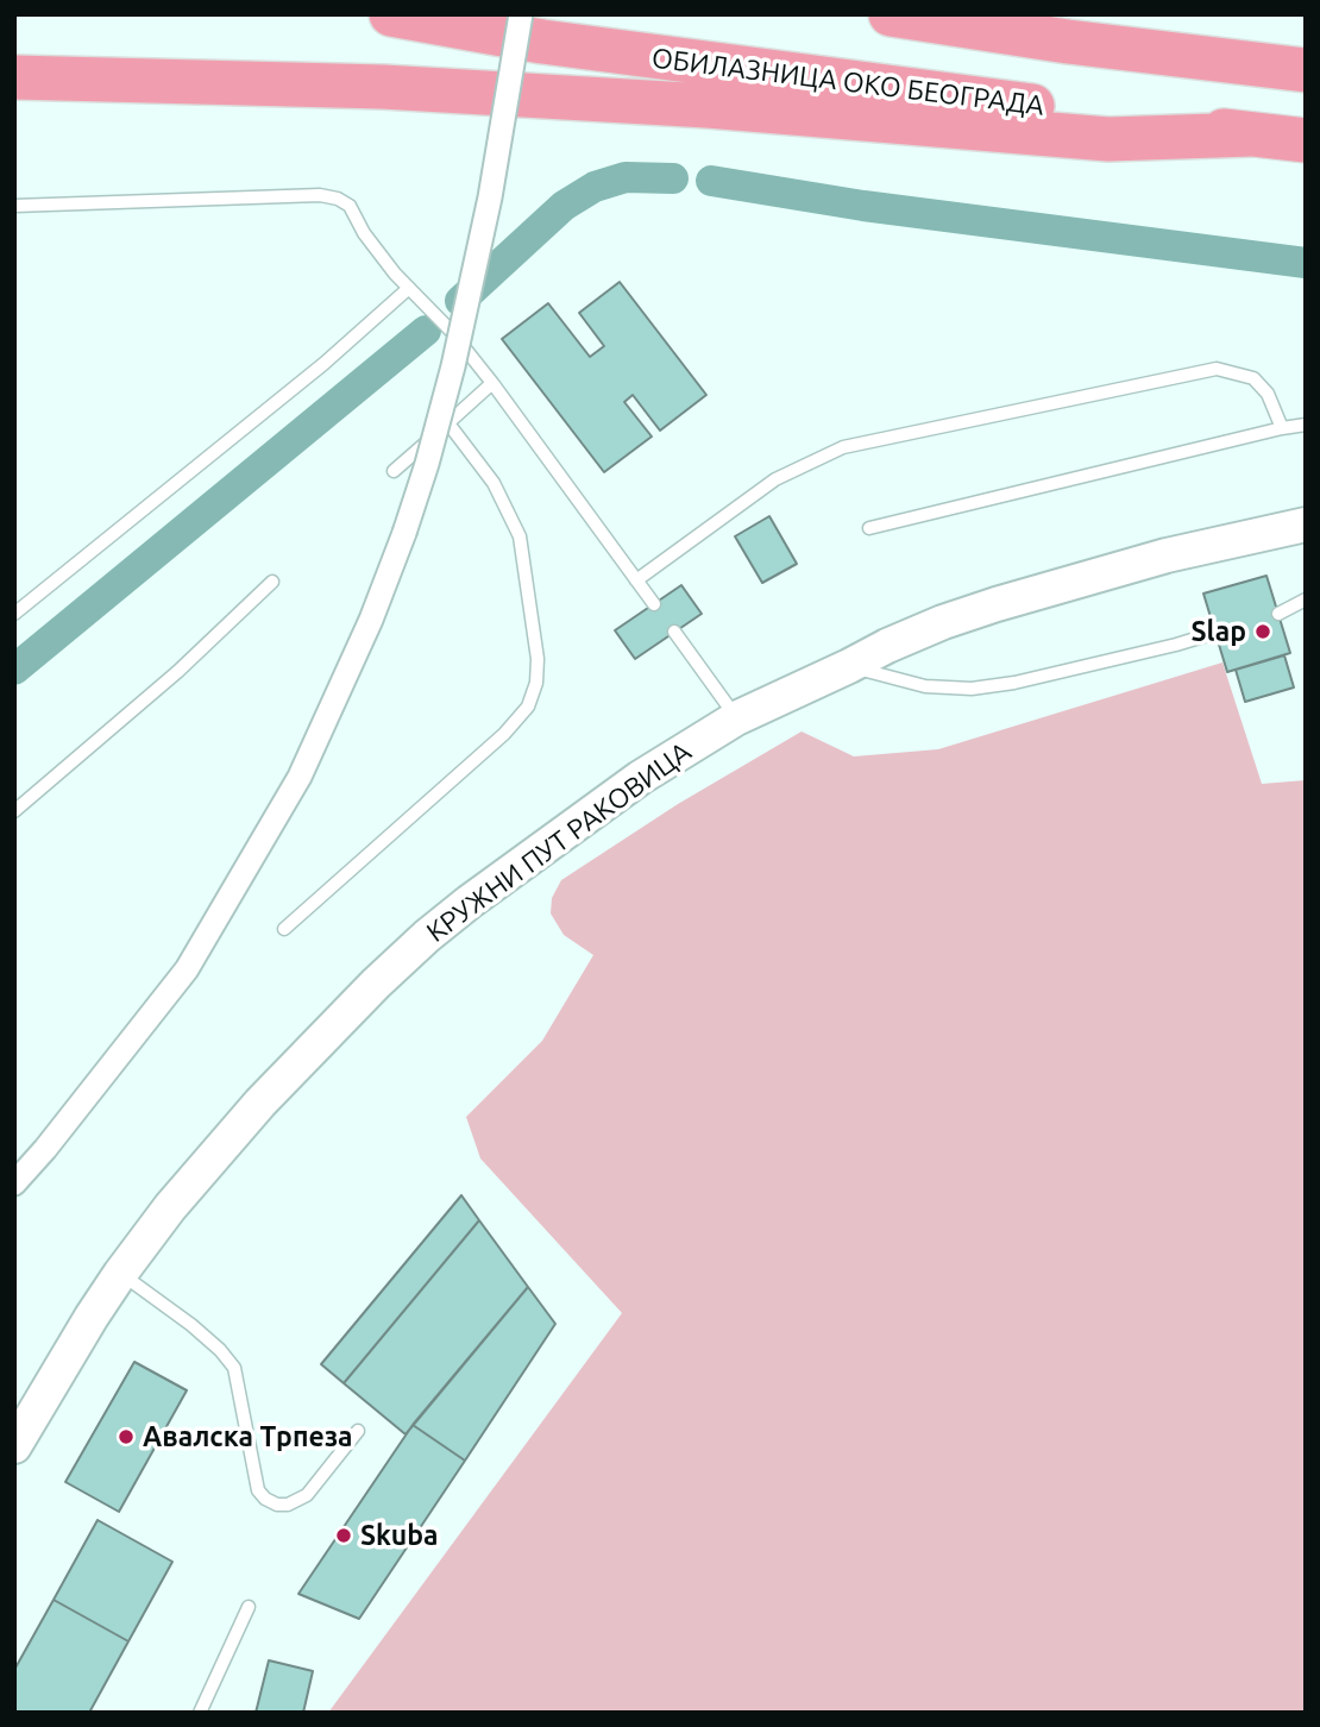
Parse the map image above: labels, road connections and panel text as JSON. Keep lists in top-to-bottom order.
{
  "streets": {
    "highway": ["ОБИЛАЗНИЦА ОКО БЕОГРАДА"],
    "main road": ["КРУЖНИ ПУТ РАКОВИЦА"]
  },
  "places": ["Slap", "Авалска Трпеза", "Skuba"]
}
